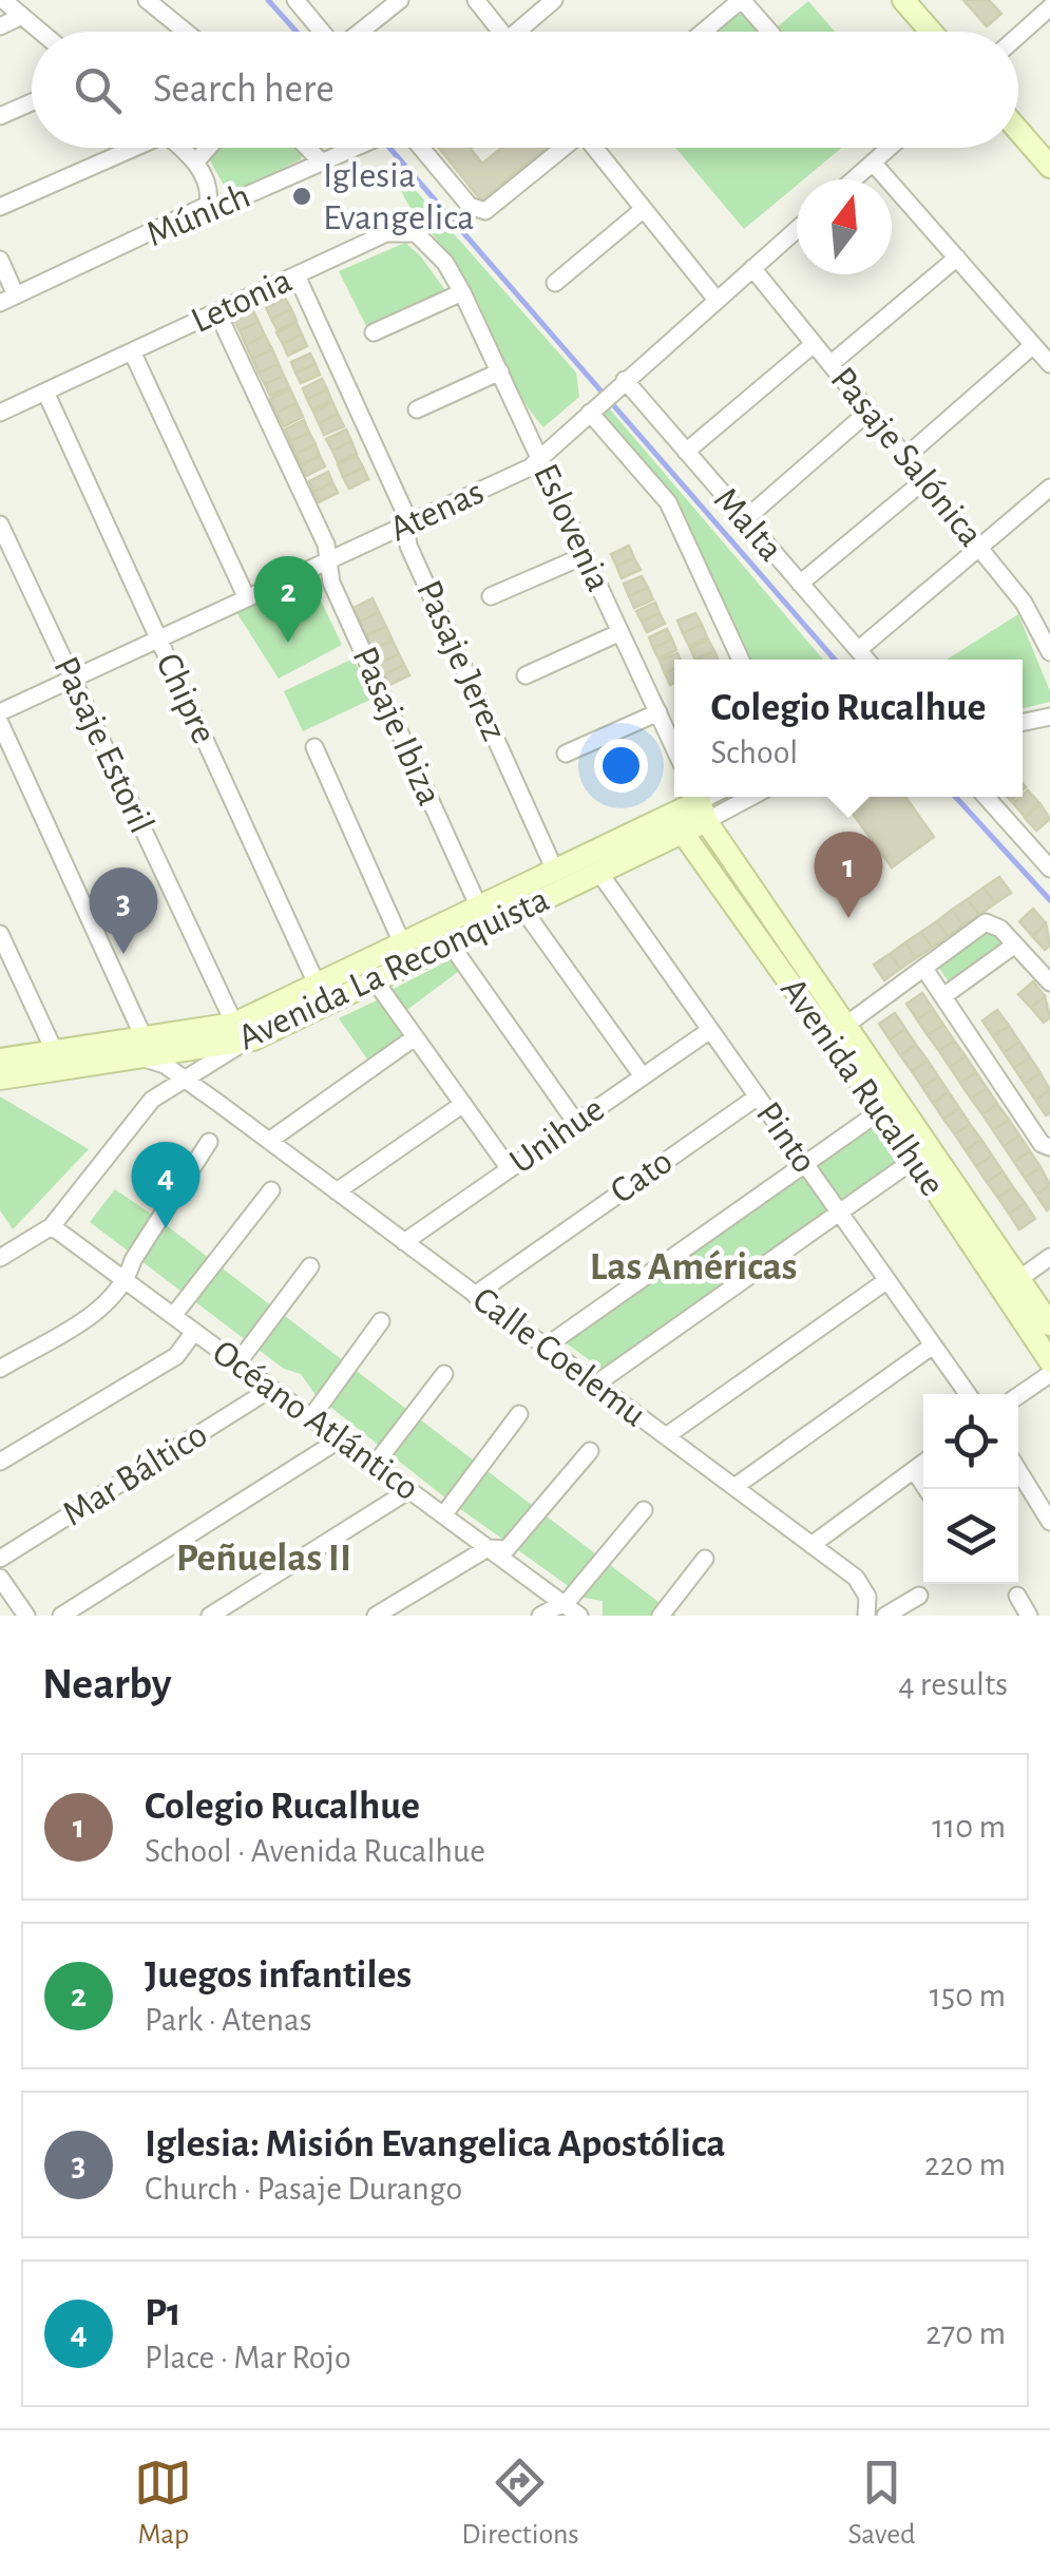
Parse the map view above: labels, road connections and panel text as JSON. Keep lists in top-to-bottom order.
{
  "streets": {
    "street": [
      "Múnich",
      "Letonia",
      "Pasaje Salónica",
      "Atenas",
      "Malta",
      "Eslovenia",
      "Pasaje Jerez",
      "Chipre",
      "Pasaje Ibiza",
      "Pasaje Estoril",
      "Avenida La Reconquista",
      "Avenida Rucalhue",
      "Unihue",
      "Pinto",
      "Cato",
      "Calle Coelemu",
      "Océano Atlántico",
      "Mar Báltico"
    ]
  },
  "crossings": [
    ["Letonia", "Eslovenia"],
    ["Letonia", "Pasaje Jerez"],
    ["Letonia", "Chipre"],
    ["Letonia", "Pasaje Ibiza"],
    ["Pasaje Salónica", "Atenas"],
    ["Atenas", "Malta"],
    ["Atenas", "Eslovenia"],
    ["Atenas", "Pasaje Jerez"],
    ["Atenas", "Chipre"],
    ["Atenas", "Pasaje Ibiza"],
    ["Atenas", "Pasaje Estoril"],
    ["Pasaje Jerez", "Avenida La Reconquista"],
    ["Chipre", "Avenida La Reconquista"],
    ["Pasaje Ibiza", "Avenida La Reconquista"],
    ["Pasaje Estoril", "Avenida La Reconquista"],
    ["Avenida La Reconquista", "Avenida Rucalhue"],
    ["Avenida La Reconquista", "Pinto"],
    ["Avenida La Reconquista", "Calle Coelemu"],
    ["Unihue", "Pinto"],
    ["Unihue", "Calle Coelemu"],
    ["Pinto", "Cato"],
    ["Cato", "Calle Coelemu"],
    ["Océano Atlántico", "Mar Báltico"]
  ],
  "districts": ["Las Américas", "Peñuelas II"],
  "places": ["Iglesia Evangelica"],
  "north": "top",
  "page": {
    "search": "Search here",
    "pins": [
      "2",
      "1",
      "3",
      "4"
    ],
    "popup": ["Colegio Rucalhue", "School"],
    "heading": ["Nearby", "4 results"],
    "list": [
      {
        "mark": "1",
        "name": "Colegio Rucalhue",
        "note": "School · Avenida Rucalhue",
        "value": "110 m"
      },
      {
        "mark": "2",
        "name": "Juegos infantiles",
        "note": "Park · Atenas",
        "value": "150 m"
      },
      {
        "mark": "3",
        "name": "Iglesia: Misión Evangelica Apostólica",
        "note": "Church · Pasaje Durango",
        "value": "220 m"
      },
      {
        "mark": "4",
        "name": "P1",
        "note": "Place · Mar Rojo",
        "value": "270 m"
      }
    ],
    "nav": ["Map", "Directions", "Saved"]
  }
}
